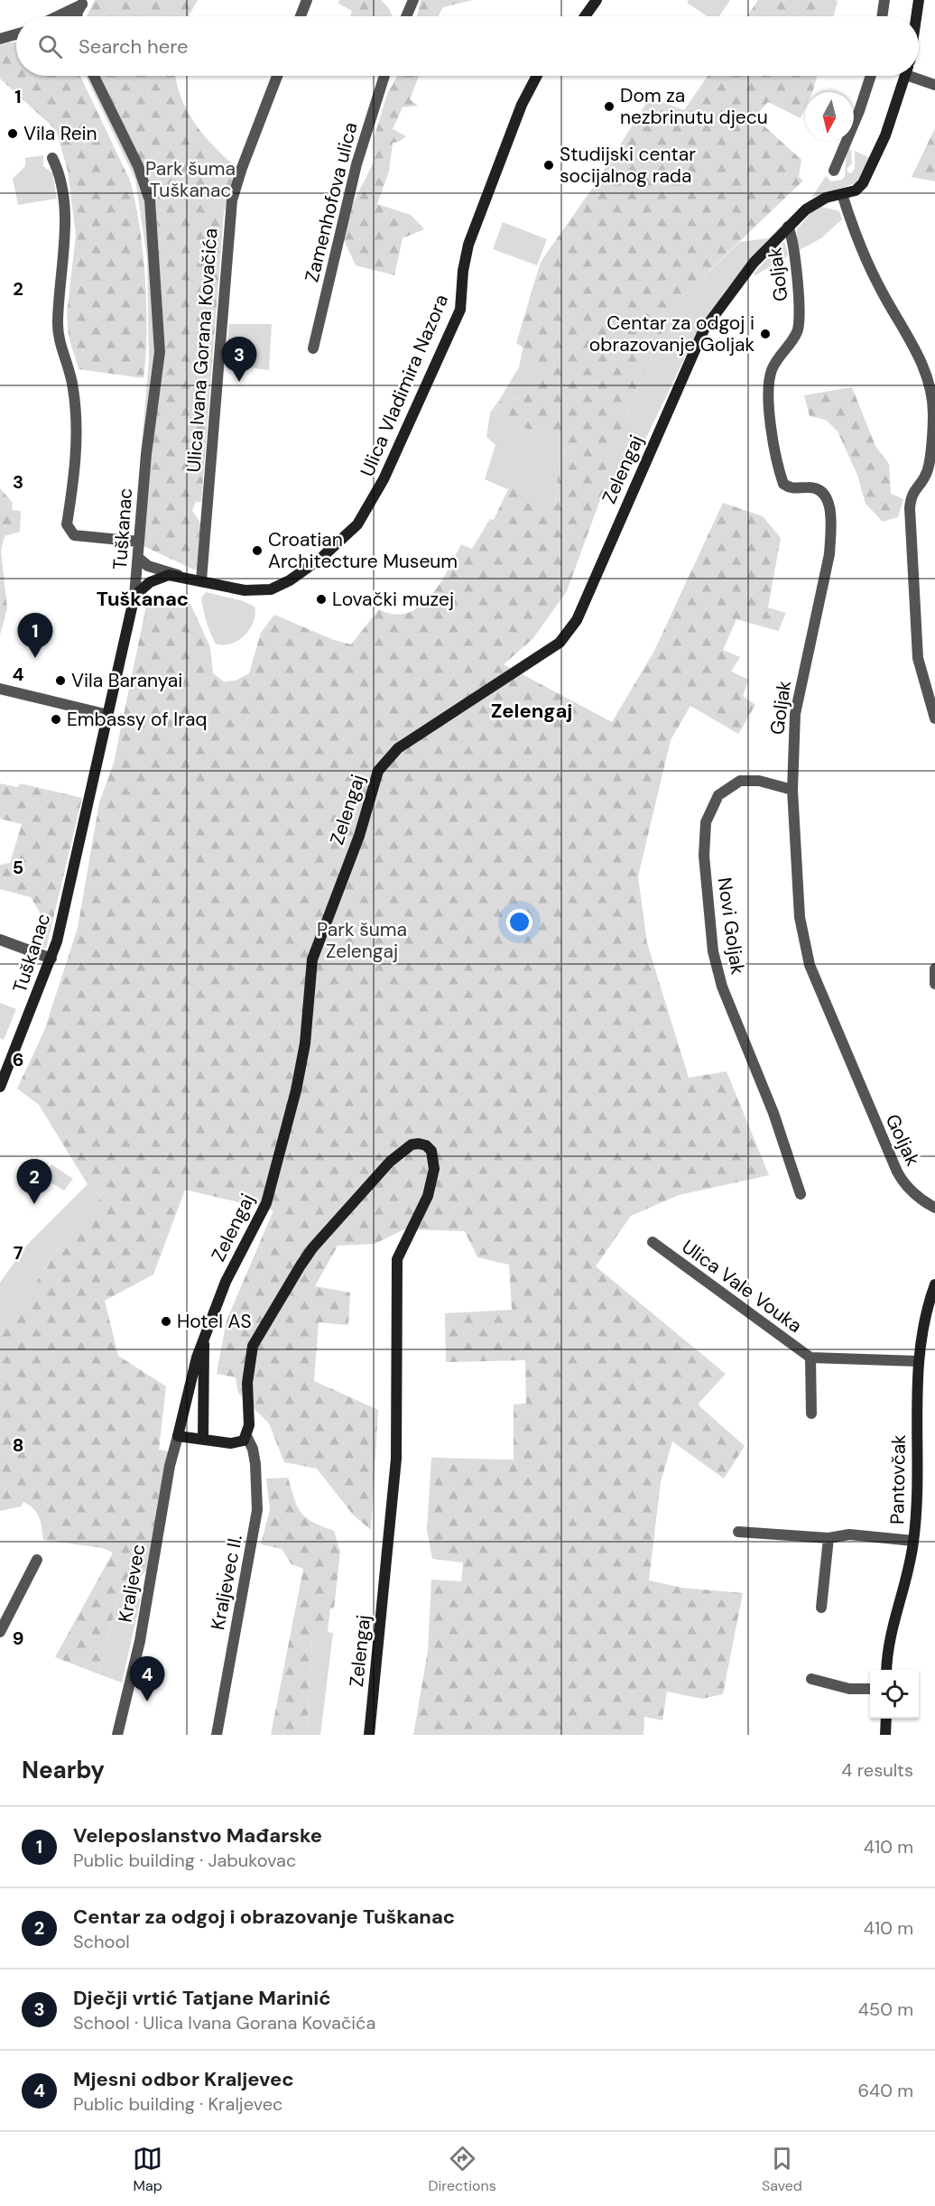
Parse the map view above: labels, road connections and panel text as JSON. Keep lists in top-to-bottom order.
{
  "streets": {
    "street": [
      "Zamenhofova ulica",
      "Goljak",
      "Ulica Ivana Gorana Kovačića",
      "Ulica Vladimira Nazora",
      "Zelengaj",
      "Tuškanac",
      "Novi Goljak",
      "Ulica Vale Vouka",
      "Pantovčak",
      "Kraljevec II.",
      "Kraljevec"
    ]
  },
  "crossings": [
    ["Goljak", "Zelengaj"],
    ["Goljak", "Novi Goljak"],
    ["Ulica Ivana Gorana Kovačića", "Ulica Vladimira Nazora"],
    ["Ulica Vladimira Nazora", "Tuškanac"],
    ["Zelengaj", "Kraljevec II."],
    ["Zelengaj", "Kraljevec"],
    ["Ulica Vale Vouka", "Pantovčak"]
  ],
  "districts": ["Tuškanac", "Zelengaj"],
  "parks": ["Park šuma Tuškanac", "Park šuma Zelengaj"],
  "places": [
    "Dom za nezbrinutu djecu",
    "Vila Rein",
    "Studijski centar socijalnog rada",
    "Centar za odgoj i obrazovanje Goljak",
    "Croatian Architecture Museum",
    "Lovački muzej",
    "Vila Baranyai",
    "Embassy of Iraq",
    "Hotel AS"
  ],
  "north": "bottom",
  "page": {
    "search": "Search here",
    "pins": [
      "3",
      "1",
      "2",
      "4"
    ],
    "heading": ["Nearby", "4 results"],
    "list": [
      {
        "mark": "1",
        "name": "Veleposlanstvo Mađarske",
        "note": "Public building · Jabukovac",
        "value": "410 m"
      },
      {
        "mark": "2",
        "name": "Centar za odgoj i obrazovanje Tuškanac",
        "note": "School",
        "value": "410 m"
      },
      {
        "mark": "3",
        "name": "Dječji vrtić Tatjane Marinić",
        "note": "School · Ulica Ivana Gorana Kovačića",
        "value": "450 m"
      },
      {
        "mark": "4",
        "name": "Mjesni odbor Kraljevec",
        "note": "Public building · Kraljevec",
        "value": "640 m"
      }
    ],
    "nav": ["Map", "Directions", "Saved"]
  },
  "grid": {
    "rows": [
      "1",
      "2",
      "3",
      "4",
      "5",
      "6",
      "7",
      "8",
      "9"
    ]
  }
}
